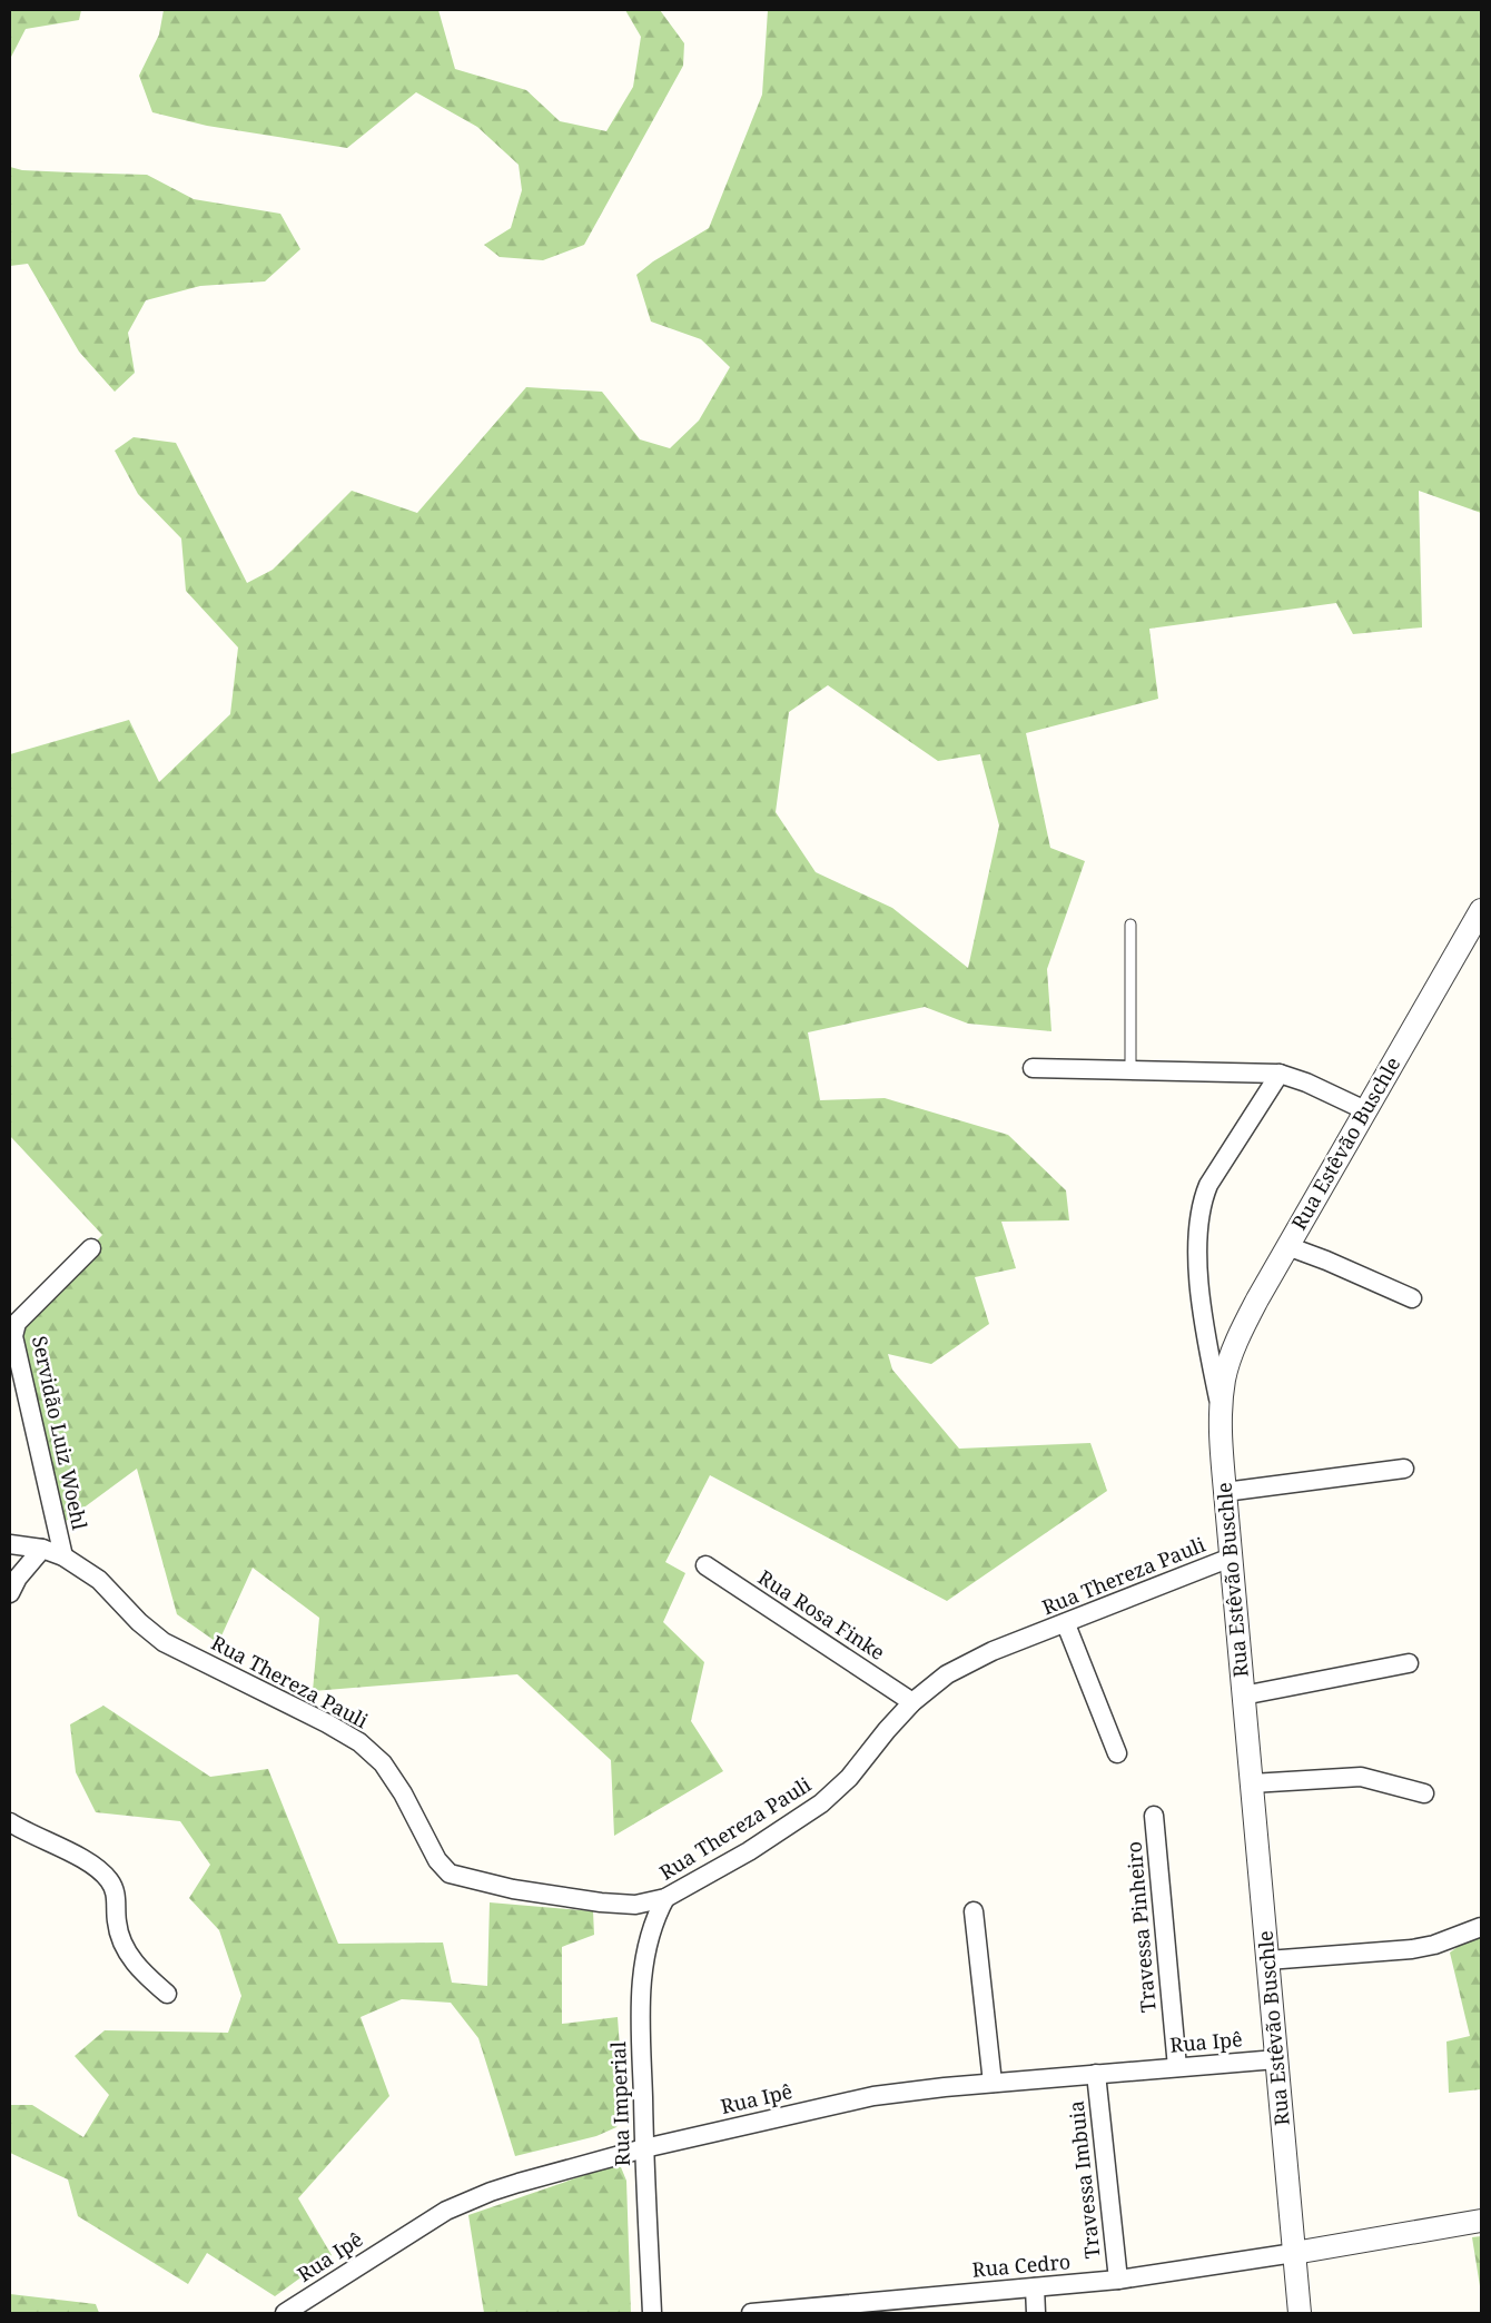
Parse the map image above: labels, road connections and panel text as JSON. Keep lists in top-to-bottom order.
{
  "streets": {
    "street": [
      "Rua Estêvão Buschle",
      "Servidão Luiz Woehl",
      "Rua Thereza Pauli",
      "Rua Rosa Finke",
      "Travessa Pinheiro",
      "Rua Ipê",
      "Rua Imperial",
      "Travessa Imbuia",
      "Rua Cedro"
    ]
  },
  "crossings": [
    ["Rua Estêvão Buschle", "Rua Thereza Pauli"],
    ["Rua Estêvão Buschle", "Rua Ipê"],
    ["Rua Estêvão Buschle", "Rua Cedro"],
    ["Servidão Luiz Woehl", "Rua Thereza Pauli"],
    ["Rua Thereza Pauli", "Rua Rosa Finke"],
    ["Rua Thereza Pauli", "Rua Imperial"],
    ["Travessa Pinheiro", "Rua Ipê"],
    ["Rua Ipê", "Rua Imperial"],
    ["Rua Ipê", "Travessa Imbuia"],
    ["Travessa Imbuia", "Rua Cedro"]
  ]
}
